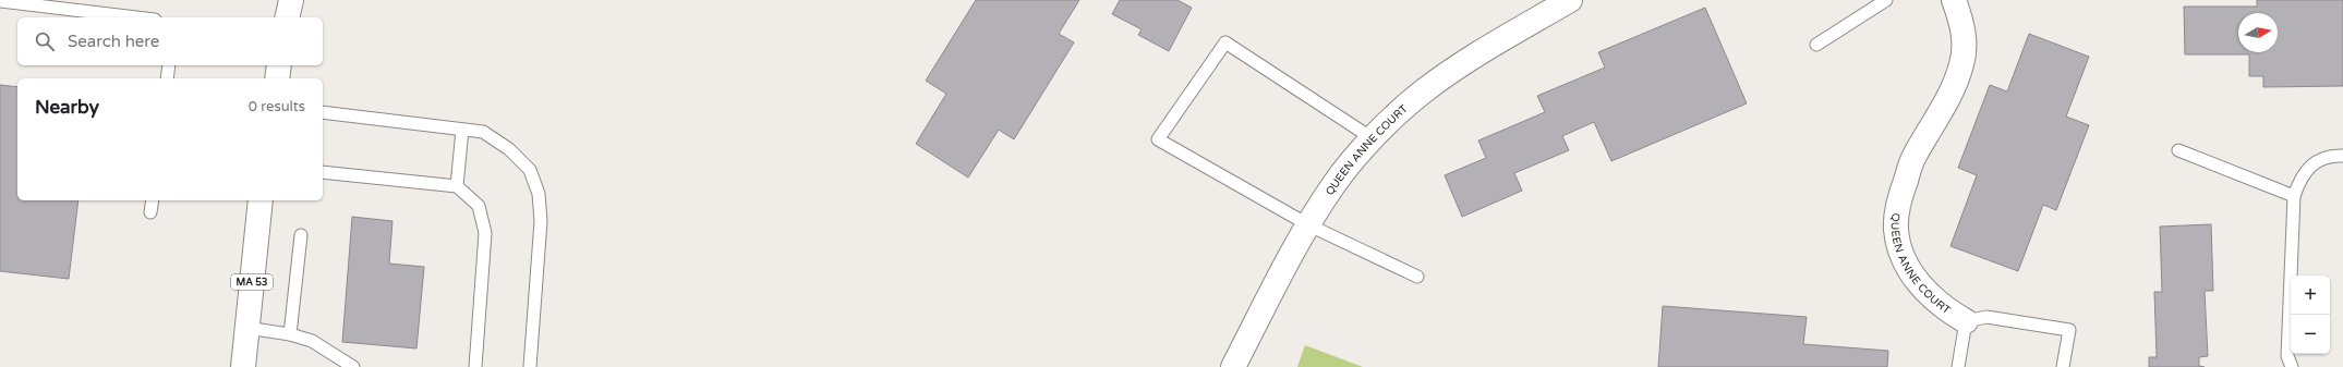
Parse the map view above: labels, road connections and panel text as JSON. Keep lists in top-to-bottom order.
{
  "streets": {
    "street": ["QUEEN ANNE COURT", "MA 53"]
  },
  "north": "right",
  "page": {
    "search": "Search here",
    "heading": ["Nearby", "0 results"],
    "map_buttons": ["+", "−"]
  }
}
